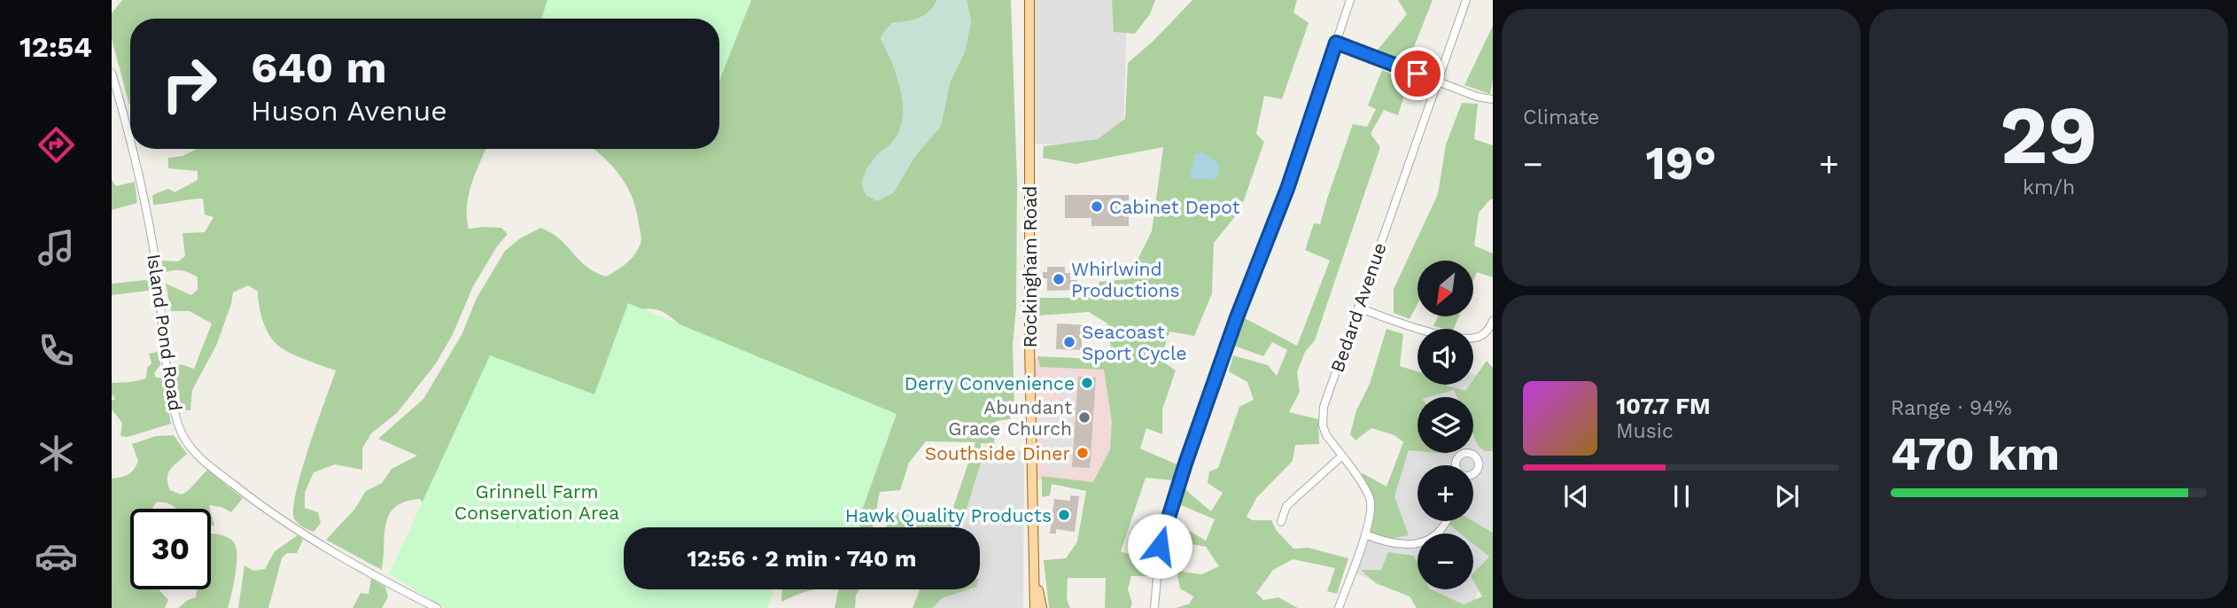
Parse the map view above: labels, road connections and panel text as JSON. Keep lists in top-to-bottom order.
{
  "streets": {
    "main road": ["Rockingham Road"],
    "street": ["Bedard Avenue", "Island Pond Road"]
  },
  "parks": ["Grinnell Farm Conservation Area"],
  "places": [
    "Cabinet Depot",
    "Whirlwind Productions",
    "Seacoast Sport Cycle",
    "Derry Convenience",
    "Abundant Grace Church",
    "Southside Diner",
    "Hawk Quality Products"
  ],
  "north": "bottom left",
  "page": {
    "tabs": "12:54",
    "tile": [
      "Climate",
      ["29", "km/h"],
      ["Range · 94%", "470 km"]
    ],
    "turn": ["640 m", "Huson Avenue"],
    "heat": ["−", "19°", "+"],
    "map_buttons": ["+", "−"],
    "song": ["107.7 FM", "Music"],
    "limit": "30",
    "trip": "12:56 · 2 min · 740 m"
  }
}
